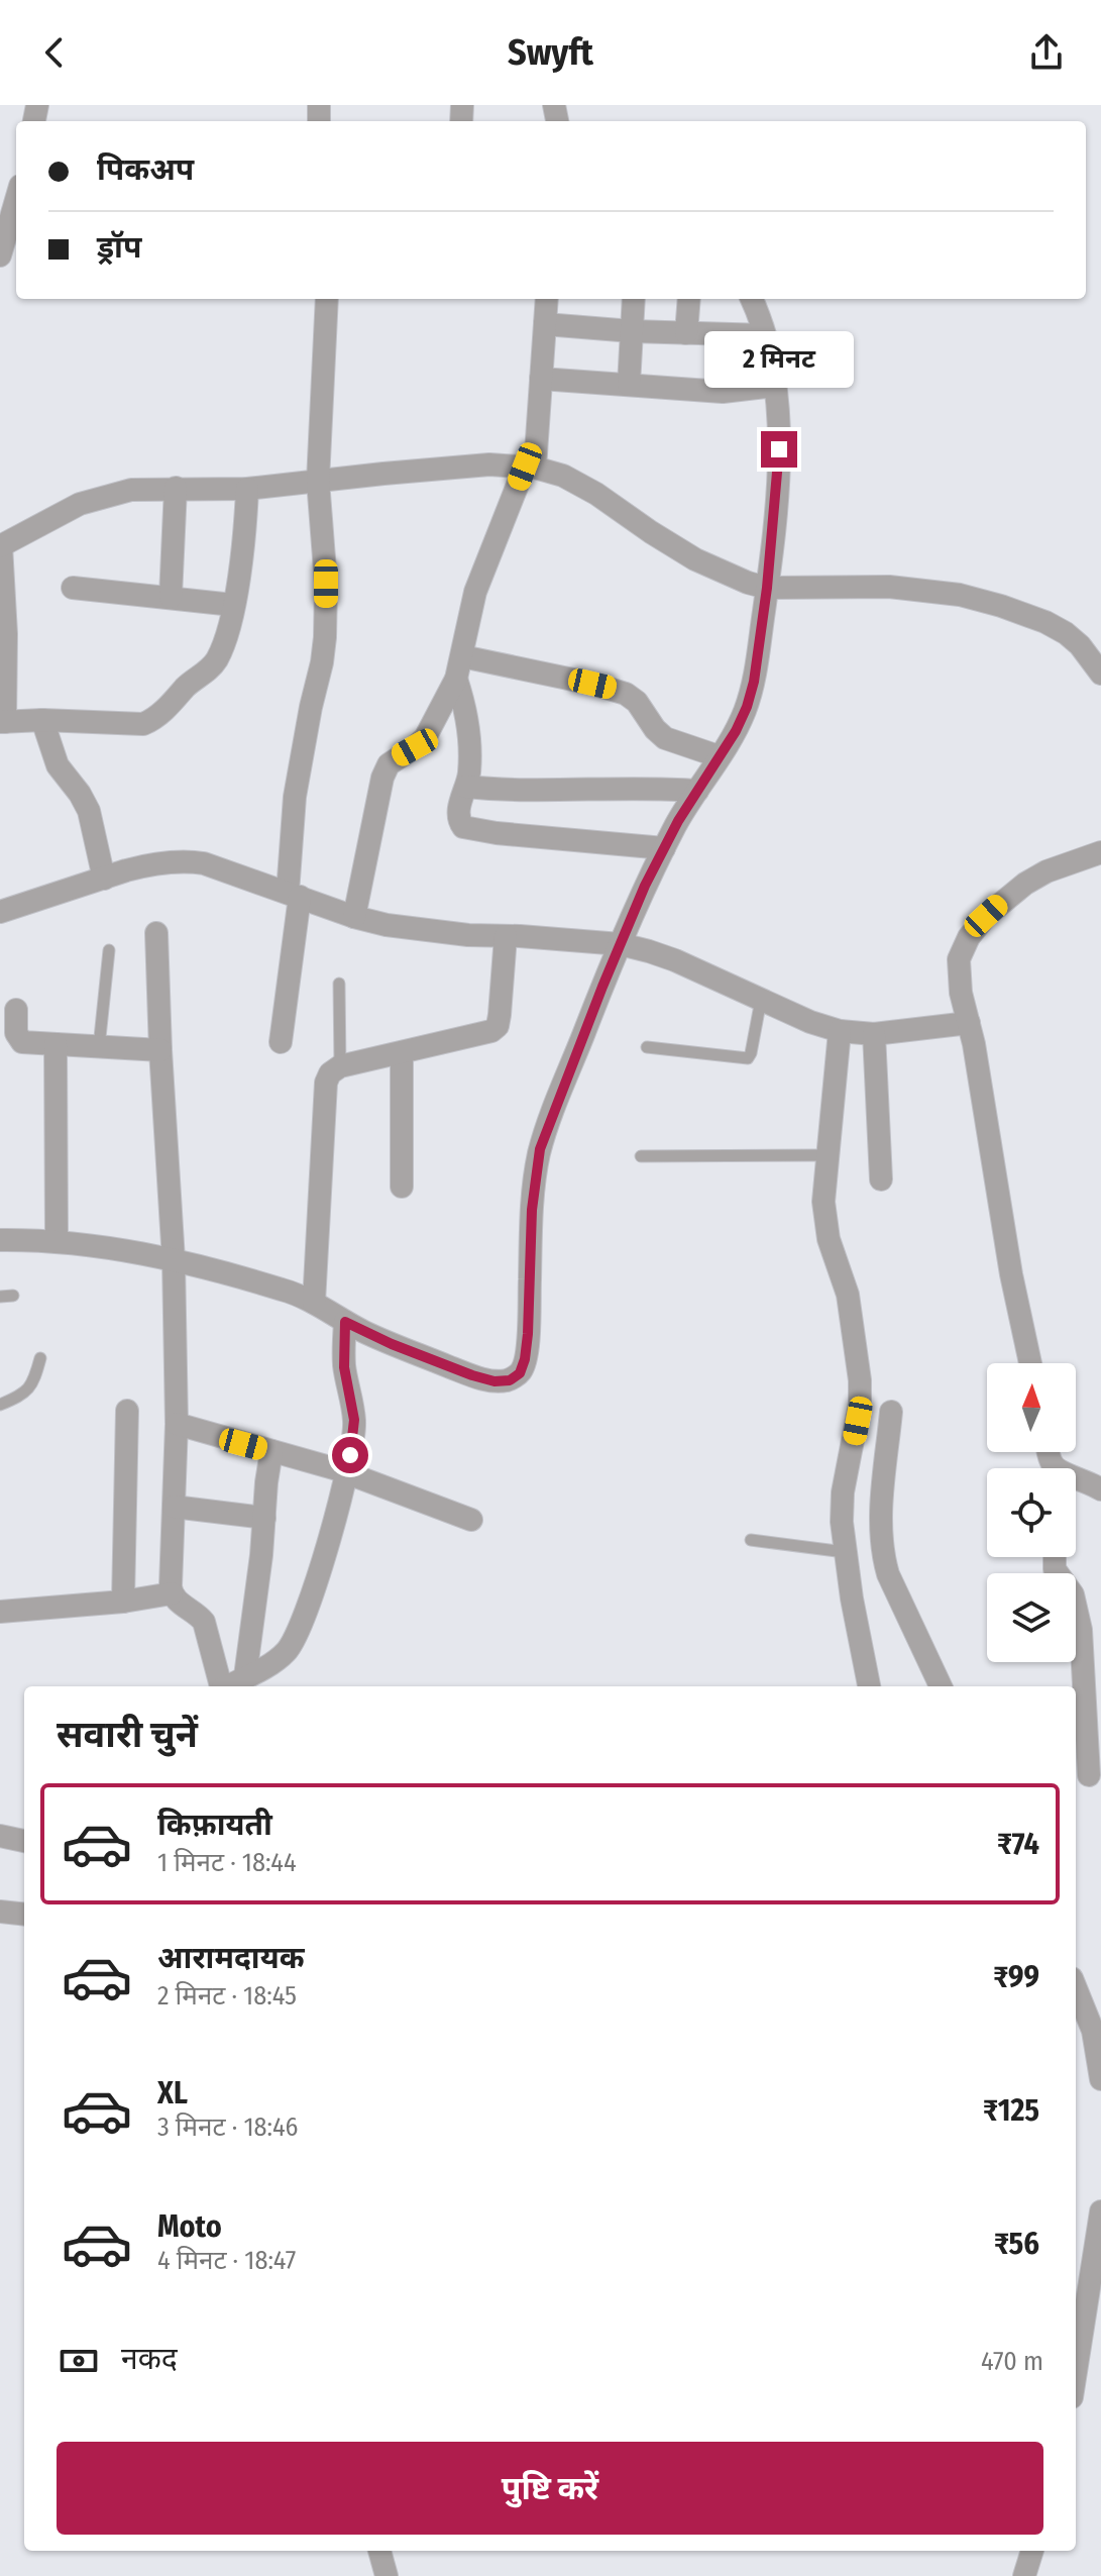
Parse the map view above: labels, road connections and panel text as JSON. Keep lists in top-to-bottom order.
{
  "north": "top",
  "page": {
    "header": "Swyft",
    "banner": ["पिकअप", "ड्रॉप"],
    "bubble": "2 मिनट",
    "heading": "सवारी चुनें",
    "list": [
      {
        "name": "किफ़ायती",
        "note": "1 मिनट · 18:44",
        "value": "₹74"
      },
      {
        "name": "आरामदायक",
        "note": "2 मिनट · 18:45",
        "value": "₹99"
      },
      {
        "name": "XL",
        "note": "3 मिनट · 18:46",
        "value": "₹125"
      },
      {
        "name": "Moto",
        "note": "4 मिनट · 18:47",
        "value": "₹56"
      }
    ],
    "pay": ["नकद", "470 m"],
    "buttons": "पुष्टि करें"
  }
}
